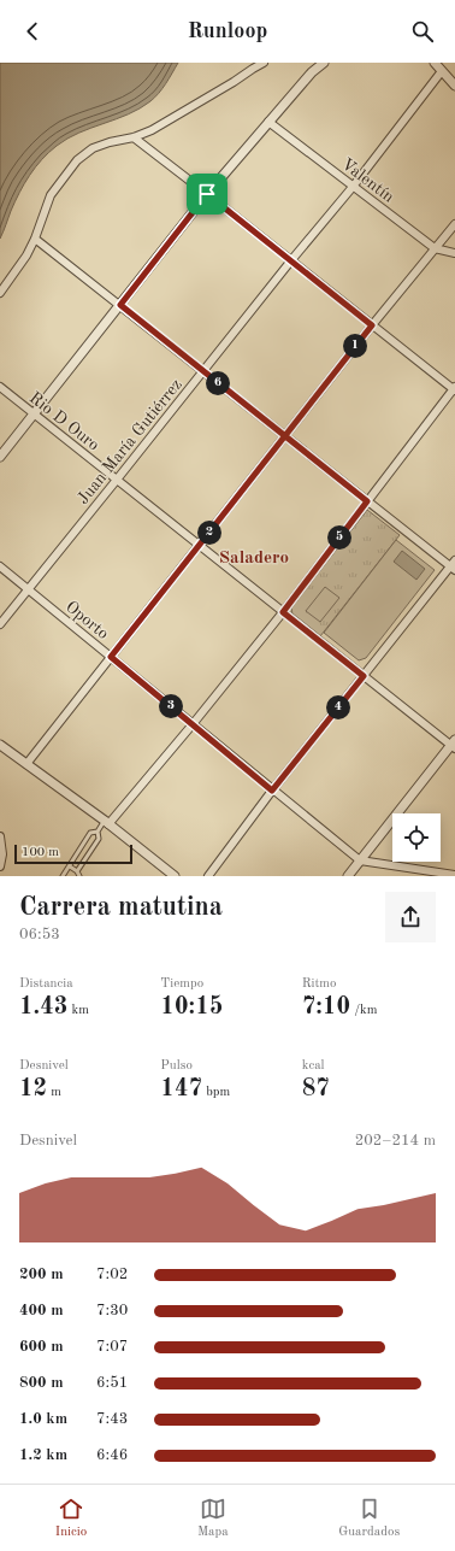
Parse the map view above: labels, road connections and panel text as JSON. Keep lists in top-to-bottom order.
{
  "streets": {
    "street": [
      "Valentín",
      "Rio D Ouro",
      "Juan María Gutiérrez",
      "Oporto"
    ]
  },
  "crossings": [
    ["Valentín", "Juan María Gutiérrez"],
    ["Rio D Ouro", "Juan María Gutiérrez"],
    ["Juan María Gutiérrez", "Oporto"]
  ],
  "districts": ["Saladero"],
  "scale_bar": "100 m",
  "page": {
    "header": "Runloop",
    "pins": [
      "1",
      "6",
      "2",
      "5",
      "3",
      "4"
    ],
    "scale": "100 m",
    "heading": ["Carrera matutina", "06:53"],
    "stats": [
      ["Distancia", "1.43 km"],
      ["Tiempo", "10:15"],
      ["Ritmo", "7:10 /km"],
      ["Desnivel", "12 m"],
      ["Pulso", "147 bpm"],
      ["kcal", "87"]
    ],
    "chart": ["Desnivel", "202–214 m"],
    "list": [
      {
        "name": "200 m",
        "note": "7:02"
      },
      {
        "name": "400 m",
        "note": "7:30"
      },
      {
        "name": "600 m",
        "note": "7:07"
      },
      {
        "name": "800 m",
        "note": "6:51"
      },
      {
        "name": "1.0 km",
        "note": "7:43"
      },
      {
        "name": "1.2 km",
        "note": "6:46"
      }
    ],
    "tabs": ["Inicio", "Mapa", "Guardados"]
  }
}
